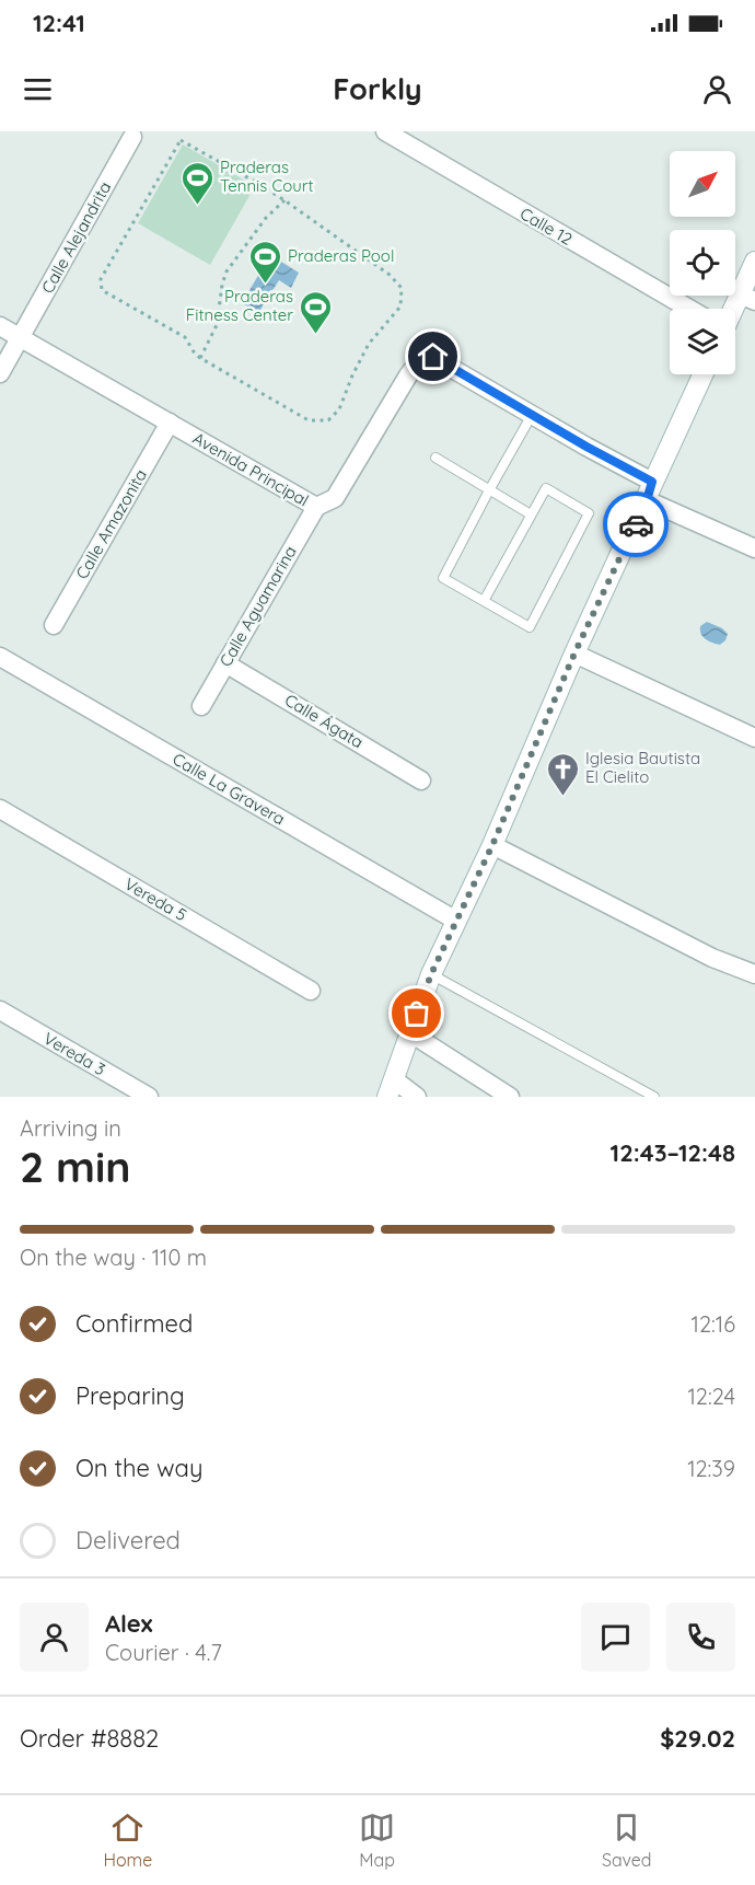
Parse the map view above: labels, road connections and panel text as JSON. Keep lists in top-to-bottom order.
{
  "streets": {
    "street": [
      "Calle 12",
      "Calle Alejandrita",
      "Avenida Principal",
      "Calle Amazonita",
      "Calle Aguamarina",
      "Calle Ágata",
      "Calle La Gravera",
      "Vereda 5",
      "Vereda 3"
    ]
  },
  "crossings": [
    ["Calle Alejandrita", "Avenida Principal"],
    ["Avenida Principal", "Calle Amazonita"],
    ["Avenida Principal", "Calle Aguamarina"],
    ["Calle Aguamarina", "Calle Ágata"]
  ],
  "places": {
    "sports": ["Praderas Tennis Court", "Praderas Pool", "Praderas Fitness Center"],
    "church": ["Iglesia Bautista El Cielito"]
  },
  "north": "top right",
  "page": {
    "status": "12:41",
    "header": "Forkly",
    "heading": ["2 min", "Arriving in", "12:43–12:48"],
    "panel": [
      "Alex",
      "Courier · 4.7",
      "Order #8882",
      "$29.02"
    ],
    "bar": "On the way · 110 m",
    "list": [
      ["Confirmed", "12:16"],
      ["Preparing", "12:24"],
      ["On the way", "12:39"],
      "Delivered"
    ],
    "tabs": ["Home", "Map", "Saved"]
  }
}
